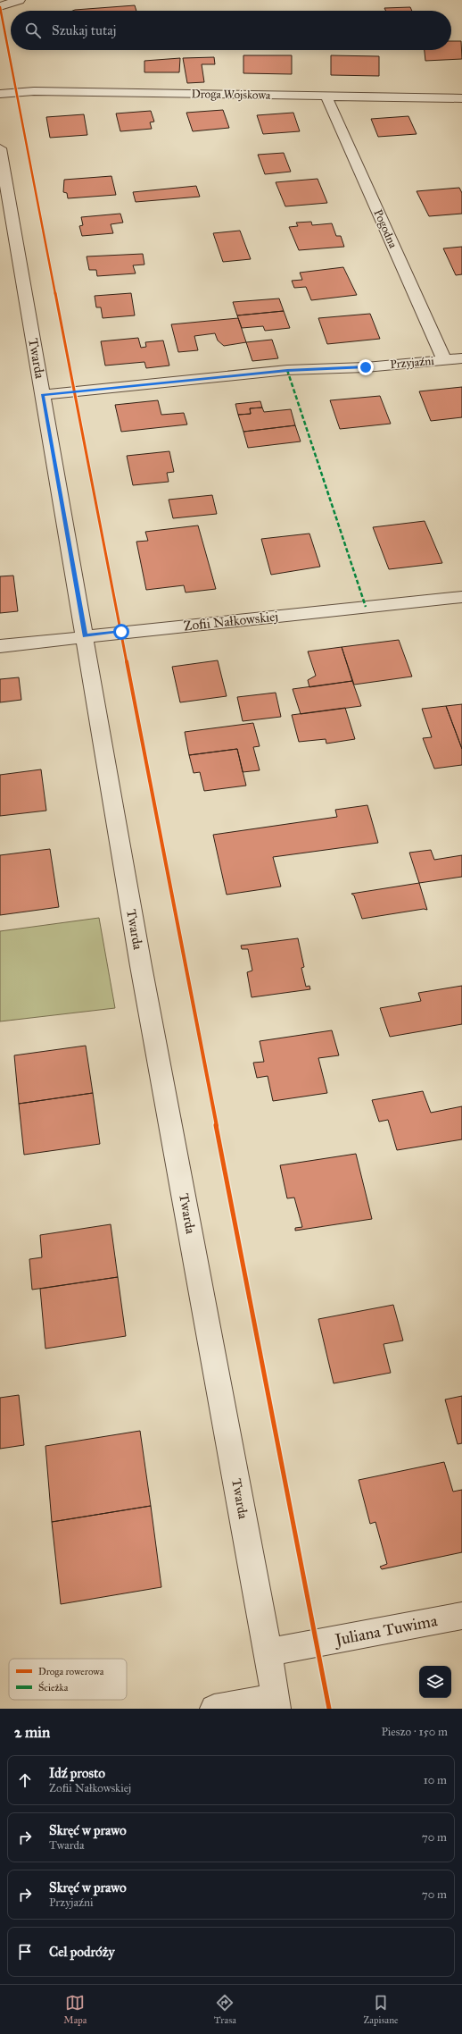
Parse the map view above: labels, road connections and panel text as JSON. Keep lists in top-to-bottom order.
{
  "streets": {
    "street": [
      "Droga Wojskowa",
      "Pogodna",
      "Twarda",
      "Przyjaźni",
      "Zofii Nałkowskiej",
      "Juliana Tuwima"
    ]
  },
  "crossings": [
    ["Droga Wojskowa", "Pogodna"],
    ["Pogodna", "Przyjaźni"],
    ["Twarda", "Przyjaźni"],
    ["Twarda", "Zofii Nałkowskiej"],
    ["Twarda", "Juliana Tuwima"]
  ],
  "legend": ["Droga rowerowa", "Ścieżka"],
  "page": {
    "search": "Szukaj tutaj",
    "heading": ["2 min", "Pieszo · 150 m"],
    "list": [
      ["Idź prosto", "Zofii Nałkowskiej", "10 m"],
      ["Skręć w prawo", "Twarda", "70 m"],
      ["Skręć w prawo", "Przyjaźni", "70 m"],
      "Cel podróży"
    ],
    "nav": ["Mapa", "Trasa", "Zapisane"]
  }
}
